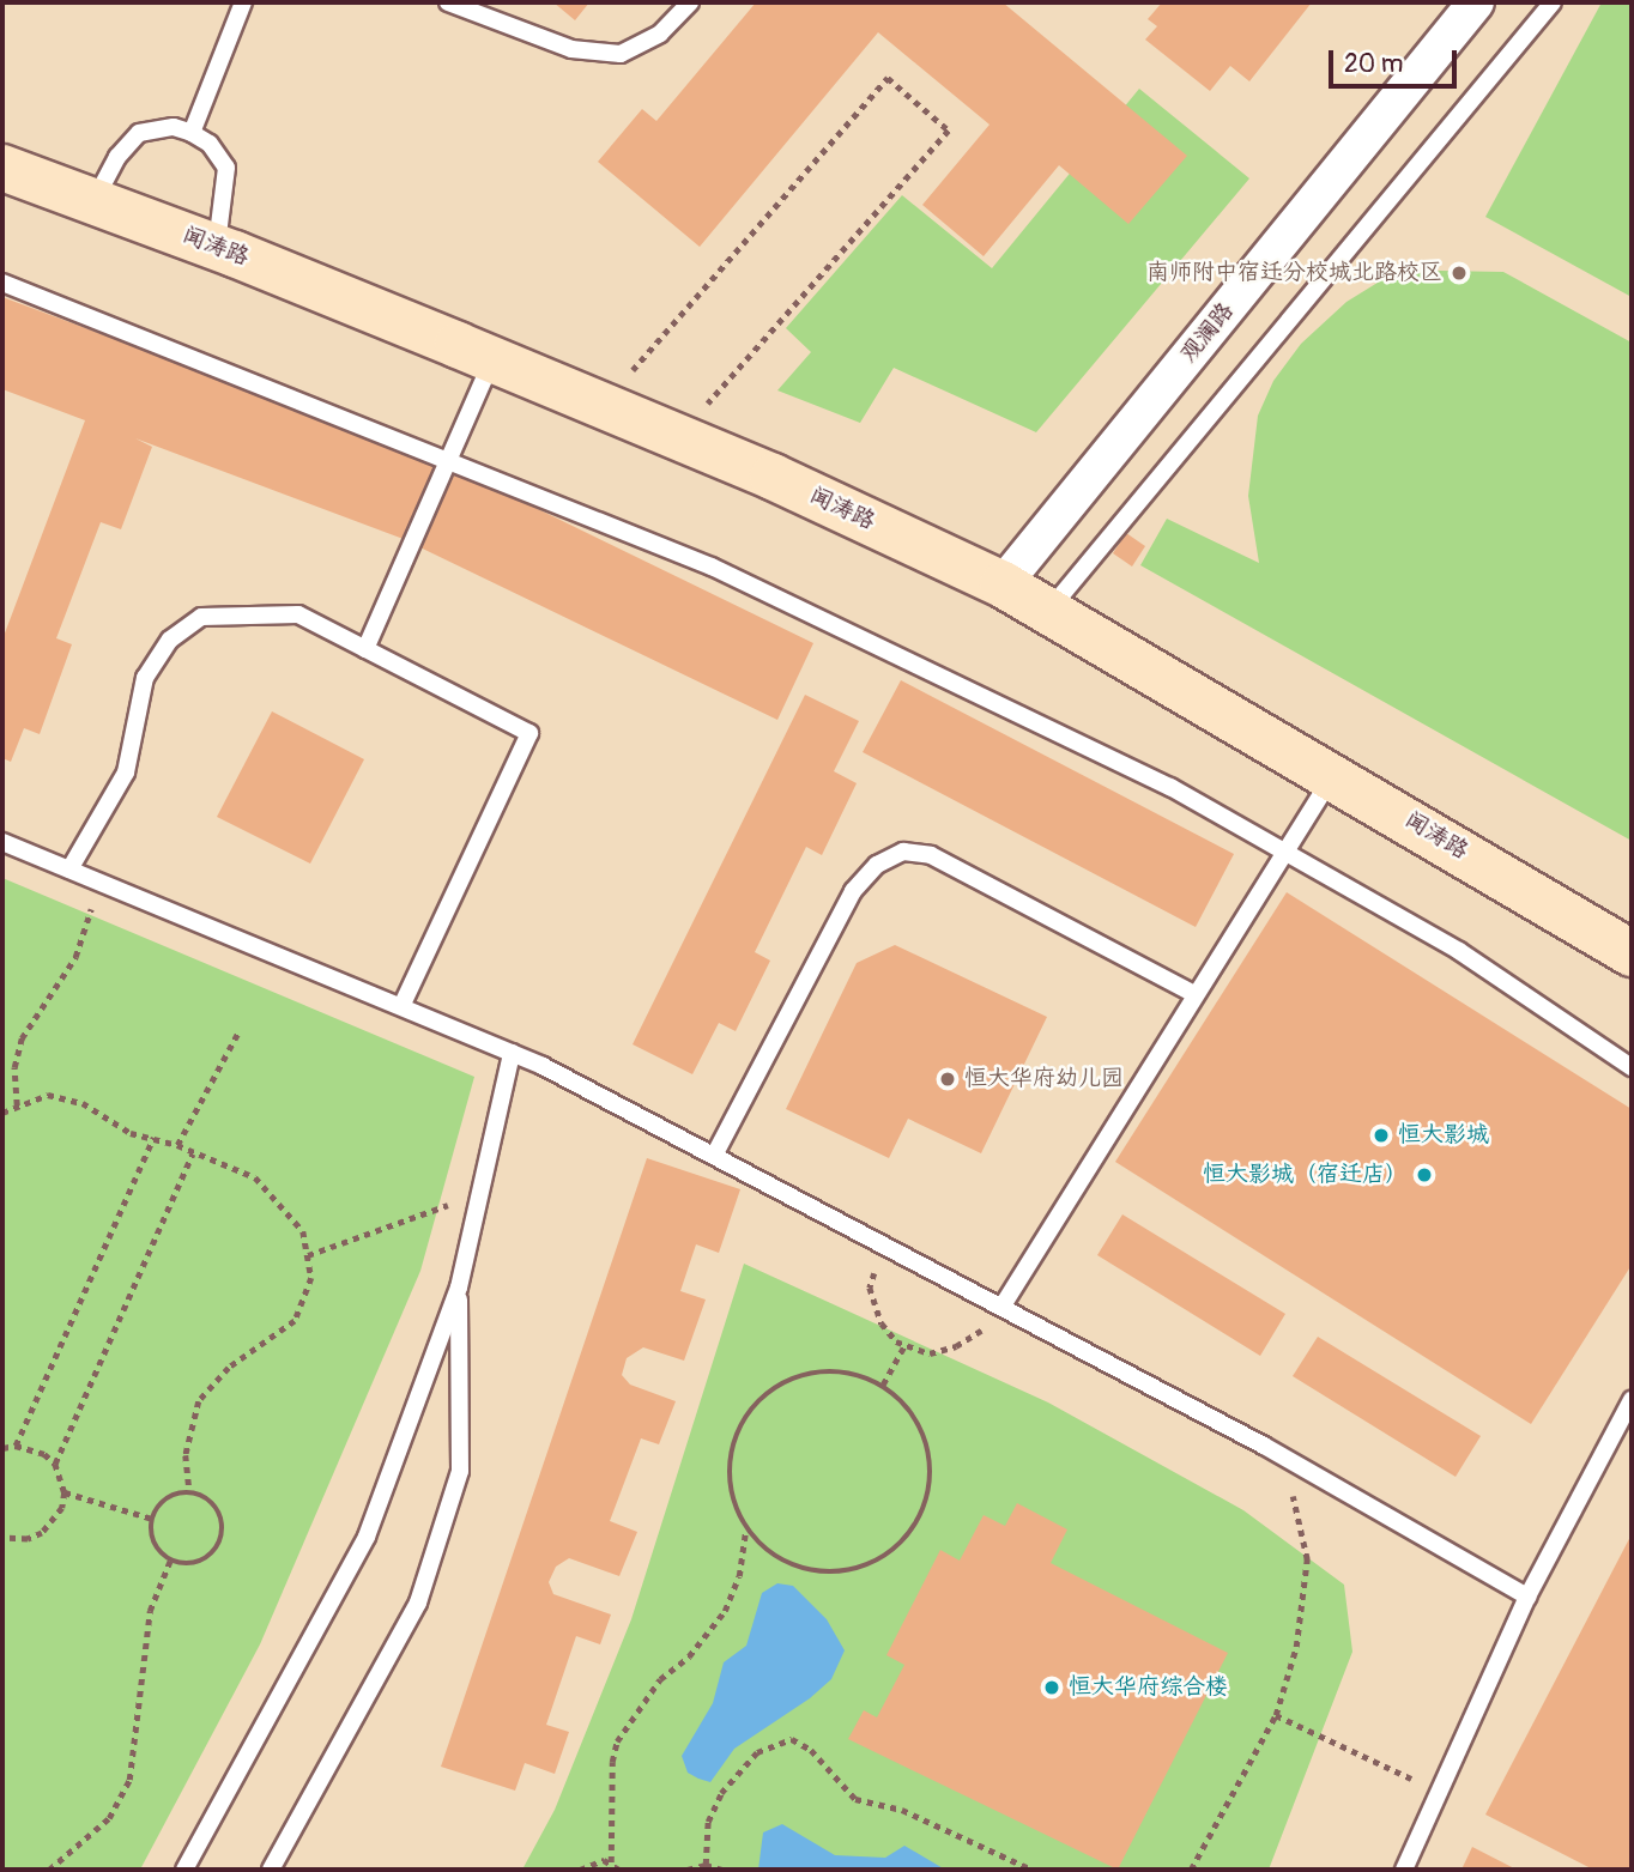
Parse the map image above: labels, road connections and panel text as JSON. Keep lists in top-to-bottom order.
{
  "streets": {
    "street": ["闻涛路", "观澜路"]
  },
  "crossings": [
    ["闻涛路", "观澜路"]
  ],
  "places": [
    "南师附中宿迁分校城北路校区",
    "恒大华府幼儿园",
    "恒大影城",
    "恒大影城（宿迁店）",
    "恒大华府综合楼"
  ],
  "scale_bar": "20 m"
}
